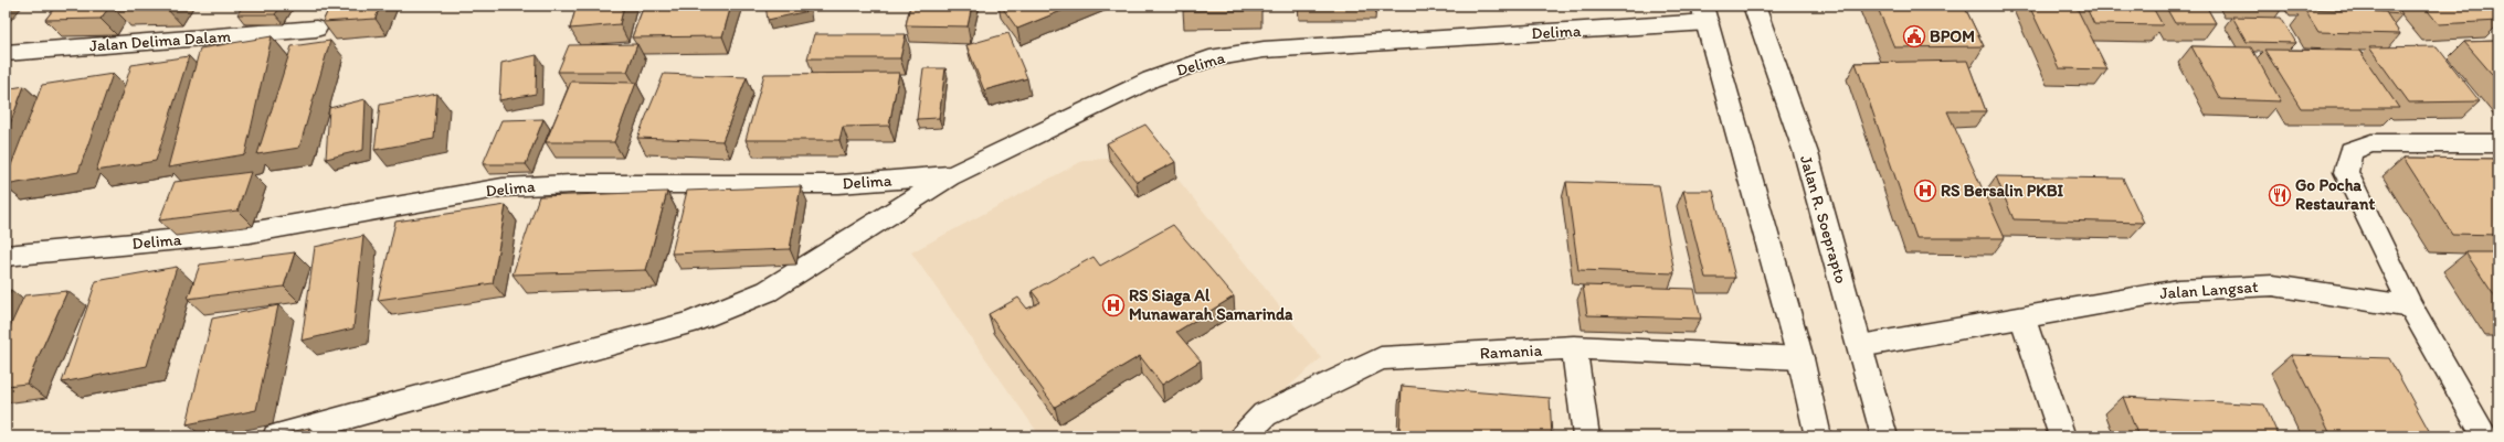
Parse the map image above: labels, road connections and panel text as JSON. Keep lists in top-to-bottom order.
{
  "streets": {
    "street": [
      "Delima",
      "Jalan Delima Dalam",
      "Jalan R. Soeprapto",
      "Jalan Langsat",
      "Ramania"
    ]
  },
  "crossings": [
    ["Jalan R. Soeprapto", "Jalan Langsat"]
  ],
  "places": {
    "public building": ["BPOM"],
    "hospital": ["RS Bersalin PKBI", "RS Siaga Al Munawarah Samarinda"],
    "restaurant": ["Go Pocha Restaurant"]
  }
}
